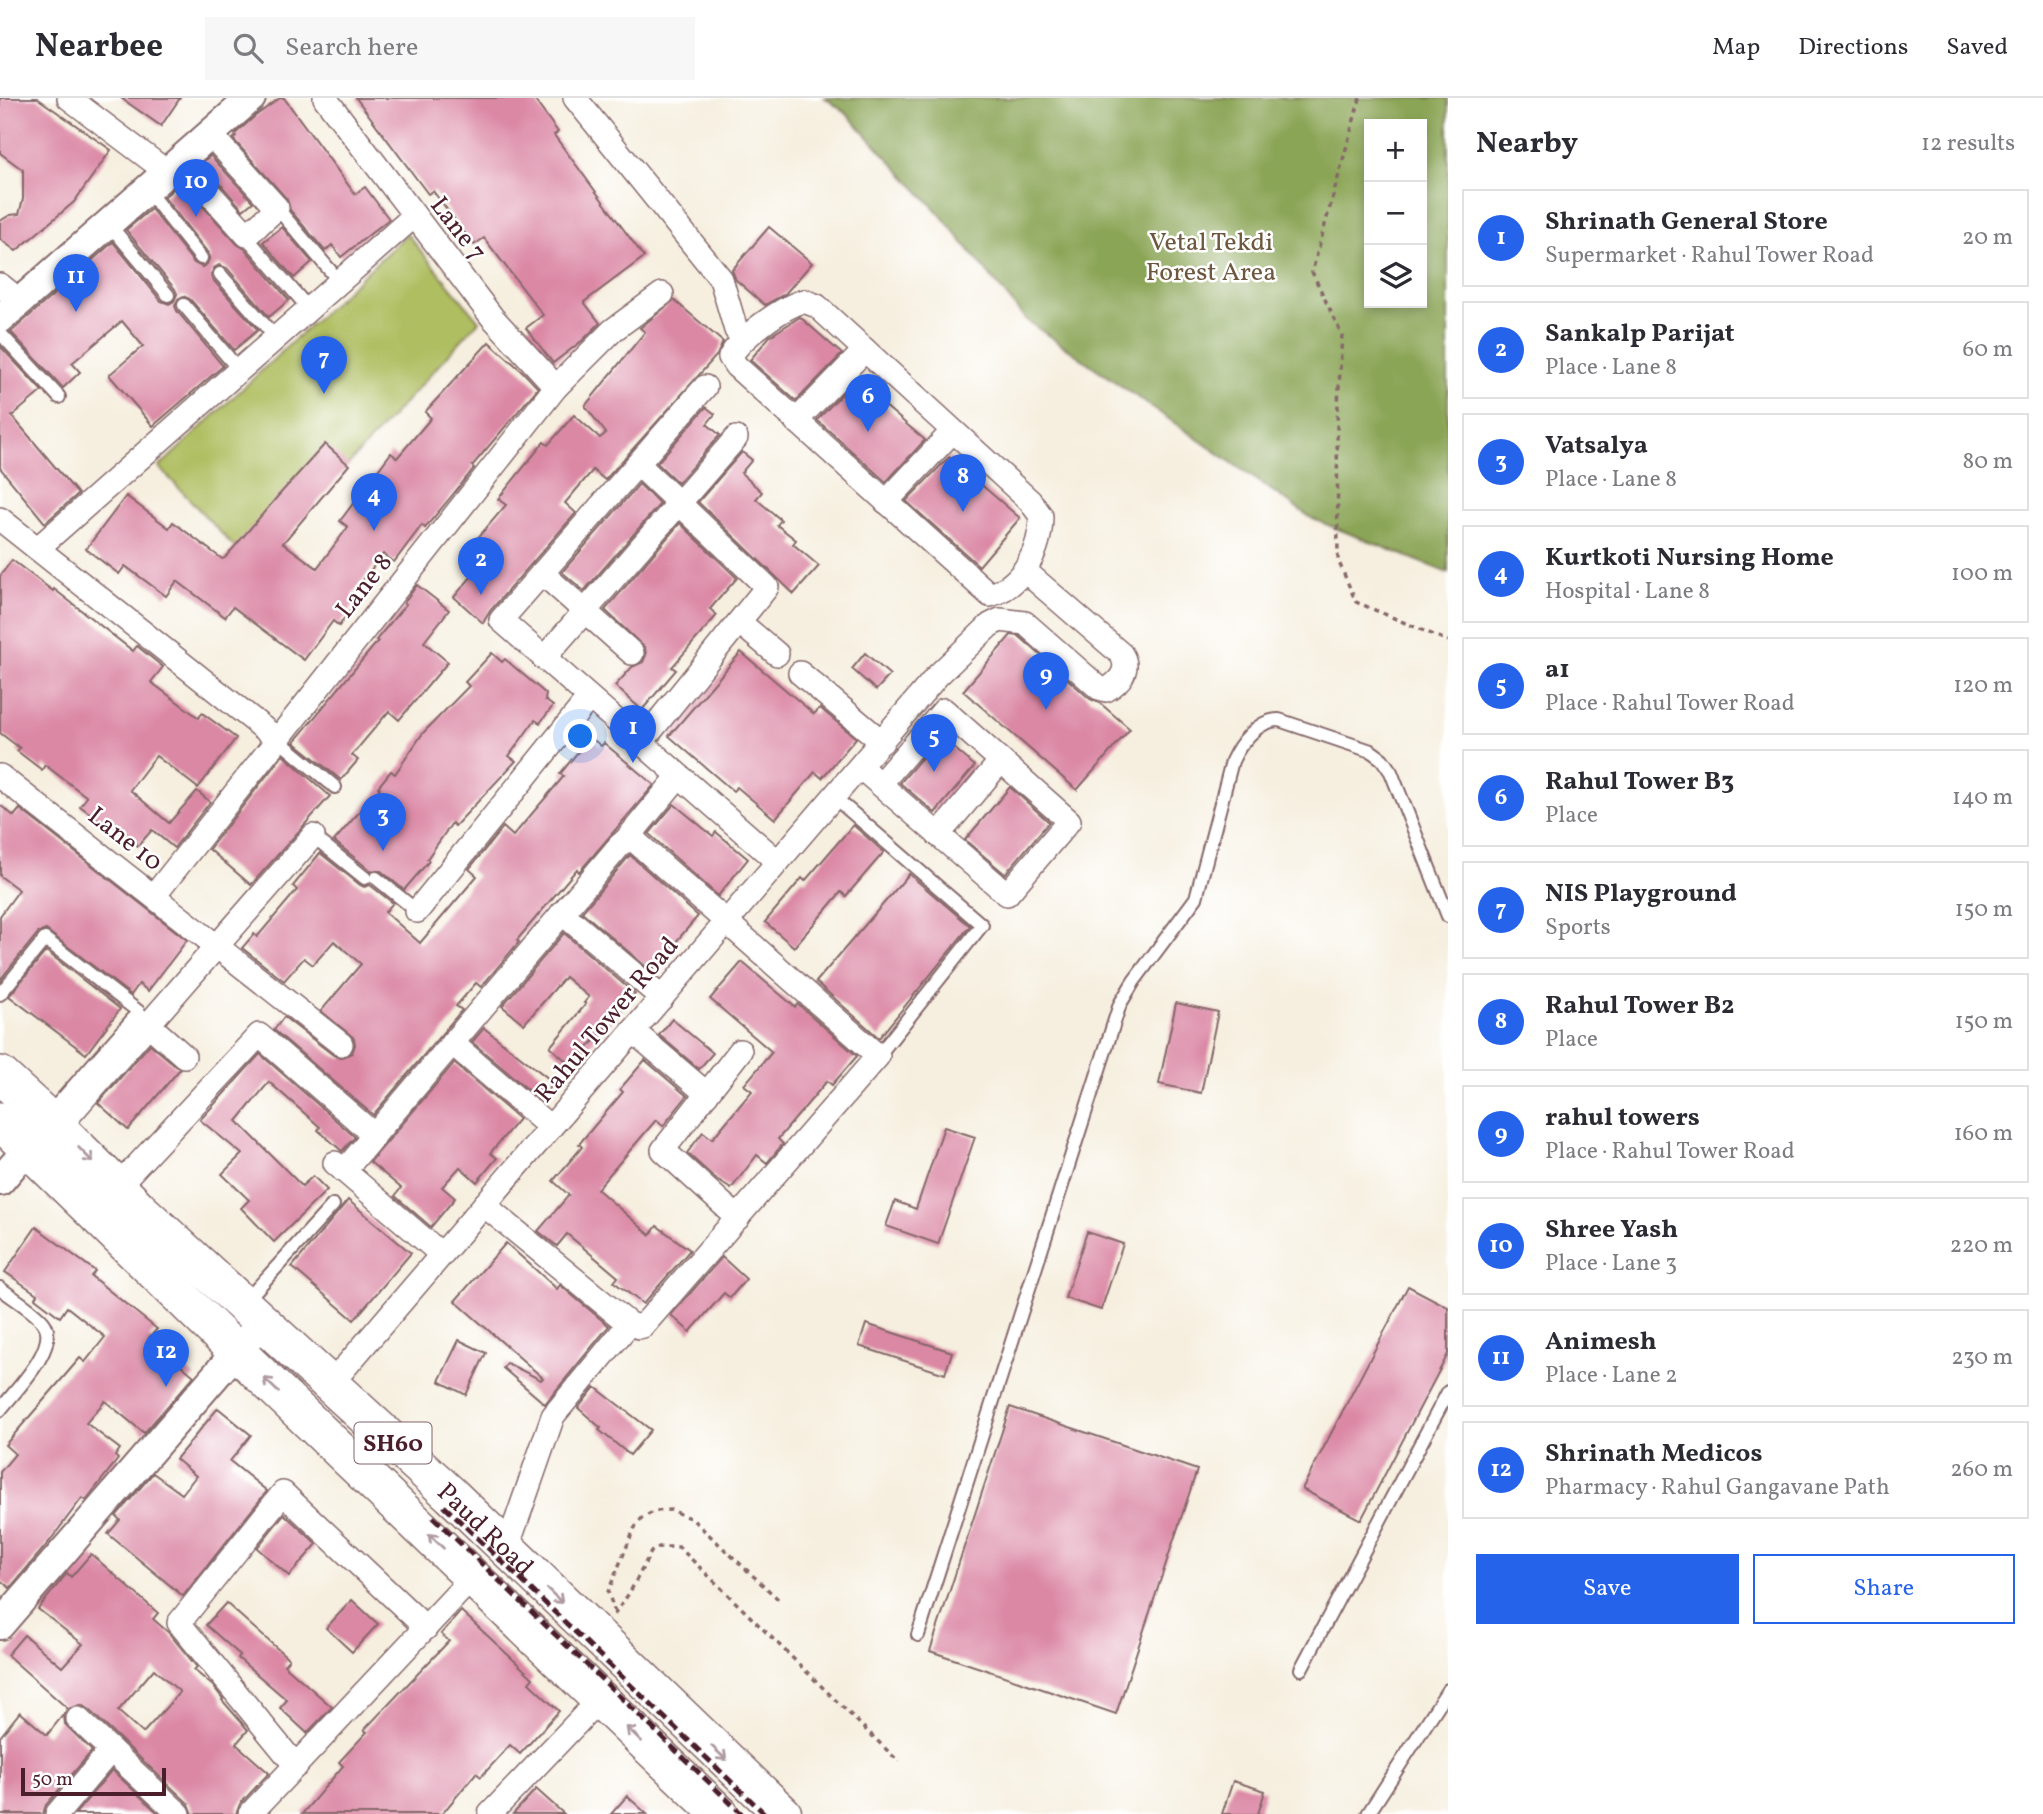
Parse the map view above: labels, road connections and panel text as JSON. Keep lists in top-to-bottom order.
{
  "streets": {
    "main road": ["SH60", "Paud Road"],
    "street": [
      "Lane 7",
      "Lane 8",
      "Lane 10",
      "Rahul Tower Road"
    ]
  },
  "crossings": [
    ["Lane 7", "Lane 8"],
    ["Lane 8", "Lane 10"],
    ["Rahul Tower Road", "Paud Road"]
  ],
  "parks": ["Vetal Tekdi Forest Area"],
  "scale_bar": "50 m",
  "page": {
    "header": "Nearbee",
    "search": "Search here",
    "nav": ["Map", "Directions", "Saved"],
    "heading": ["Nearby", "12 results"],
    "map_buttons": ["+", "−"],
    "pins": [
      "10",
      "11",
      "7",
      "6",
      "8",
      "4",
      "2",
      "9",
      "1",
      "5",
      "3",
      "12"
    ],
    "list": [
      {
        "mark": "1",
        "name": "Shrinath General Store",
        "note": "Supermarket · Rahul Tower Road",
        "value": "20 m"
      },
      {
        "mark": "2",
        "name": "Sankalp Parijat",
        "note": "Place · Lane 8",
        "value": "60 m"
      },
      {
        "mark": "3",
        "name": "Vatsalya",
        "note": "Place · Lane 8",
        "value": "80 m"
      },
      {
        "mark": "4",
        "name": "Kurtkoti Nursing Home",
        "note": "Hospital · Lane 8",
        "value": "100 m"
      },
      {
        "mark": "5",
        "name": "a1",
        "note": "Place · Rahul Tower Road",
        "value": "120 m"
      },
      {
        "mark": "6",
        "name": "Rahul Tower B3",
        "note": "Place",
        "value": "140 m"
      },
      {
        "mark": "7",
        "name": "NIS Playground",
        "note": "Sports",
        "value": "150 m"
      },
      {
        "mark": "8",
        "name": "Rahul Tower B2",
        "note": "Place",
        "value": "150 m"
      },
      {
        "mark": "9",
        "name": "rahul towers",
        "note": "Place · Rahul Tower Road",
        "value": "160 m"
      },
      {
        "mark": "10",
        "name": "Shree Yash",
        "note": "Place · Lane 3",
        "value": "220 m"
      },
      {
        "mark": "11",
        "name": "Animesh",
        "note": "Place · Lane 2",
        "value": "230 m"
      },
      {
        "mark": "12",
        "name": "Shrinath Medicos",
        "note": "Pharmacy · Rahul Gangavane Path",
        "value": "260 m"
      }
    ],
    "buttons": ["Save", "Share"],
    "scale": "50 m"
  }
}
